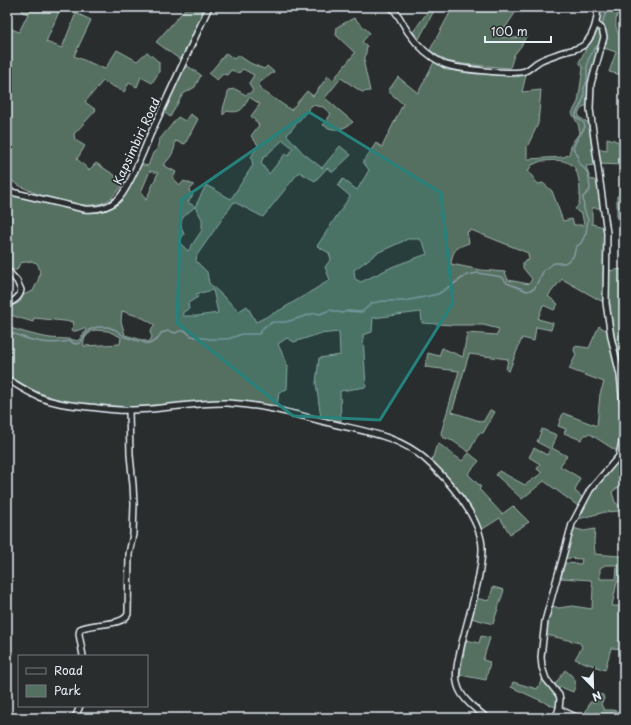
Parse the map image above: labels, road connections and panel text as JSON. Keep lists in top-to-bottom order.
{
  "streets": {
    "street": ["Kapsimbiri Road"]
  },
  "legend": ["Road", "Park"],
  "scale_bar": "100 m",
  "north": "bottom right"
}
